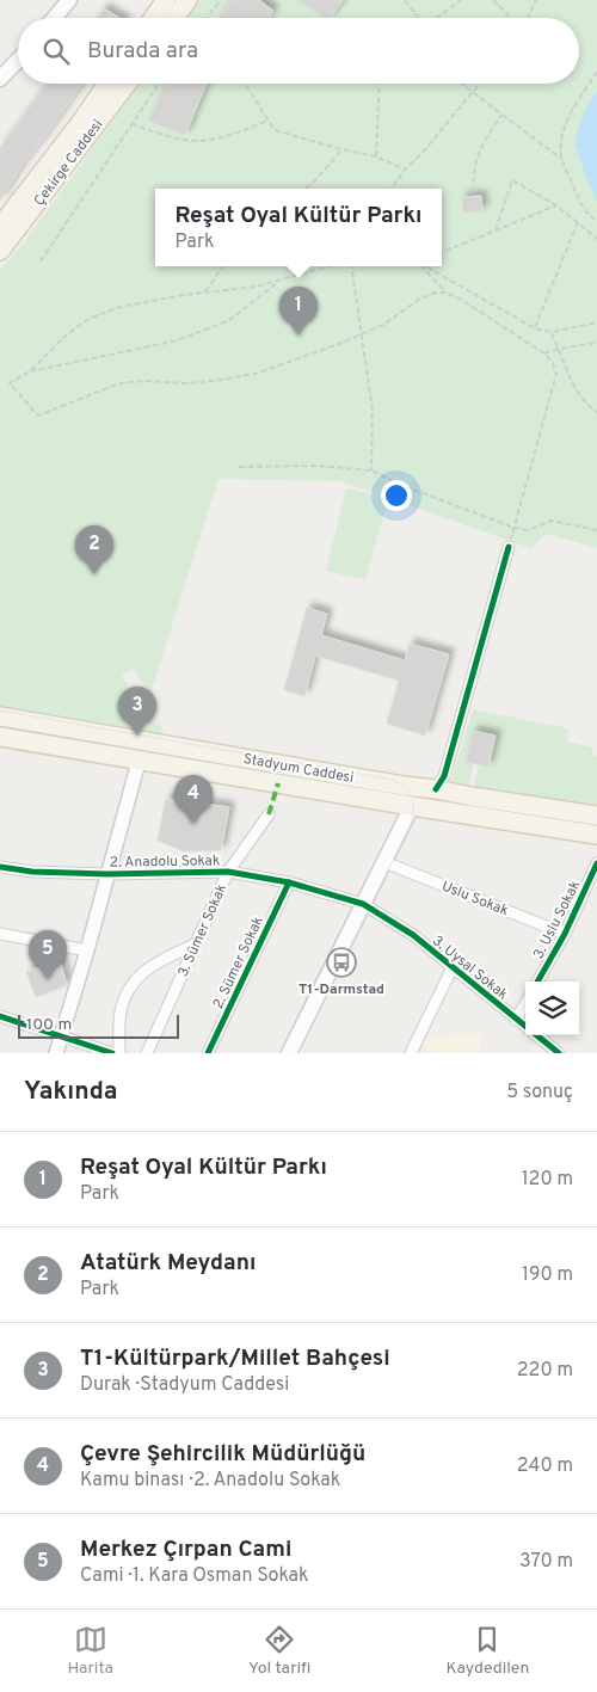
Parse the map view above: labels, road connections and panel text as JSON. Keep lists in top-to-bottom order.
{
  "streets": {
    "main road": ["Çekirge Caddesi", "Stadyum Caddesi"],
    "street": [
      "2. Anadolu Sokak",
      "Uslu Sokak",
      "3. Uslu Sokak",
      "3. Sümer Sokak",
      "2. Sümer Sokak",
      "3. Uysal Sokak"
    ]
  },
  "crossings": [
    ["2. Anadolu Sokak", "3. Sümer Sokak"],
    ["2. Anadolu Sokak", "2. Sümer Sokak"],
    ["2. Anadolu Sokak", "3. Uysal Sokak"],
    ["Uslu Sokak", "3. Uslu Sokak"]
  ],
  "places": {
    "bus stop": ["T1-Darmstad"]
  },
  "scale_bar": "100 m",
  "page": {
    "search": "Burada ara",
    "popup": ["Reşat Oyal Kültür Parkı", "Park"],
    "pins": [
      "1",
      "2",
      "3",
      "4",
      "5"
    ],
    "scale": "100 m",
    "heading": ["Yakında", "5 sonuç"],
    "list": [
      {
        "mark": "1",
        "name": "Reşat Oyal Kültür Parkı",
        "note": "Park",
        "value": "120 m"
      },
      {
        "mark": "2",
        "name": "Atatürk Meydanı",
        "note": "Park",
        "value": "190 m"
      },
      {
        "mark": "3",
        "name": "T1-Kültürpark/Millet Bahçesi",
        "note": "Durak · Stadyum Caddesi",
        "value": "220 m"
      },
      {
        "mark": "4",
        "name": "Çevre Şehircilik Müdürlüğü",
        "note": "Kamu binası · 2. Anadolu Sokak",
        "value": "240 m"
      },
      {
        "mark": "5",
        "name": "Merkez Çırpan Cami",
        "note": "Cami · 1. Kara Osman Sokak",
        "value": "370 m"
      }
    ],
    "nav": ["Harita", "Yol tarifi", "Kaydedilen"]
  }
}
